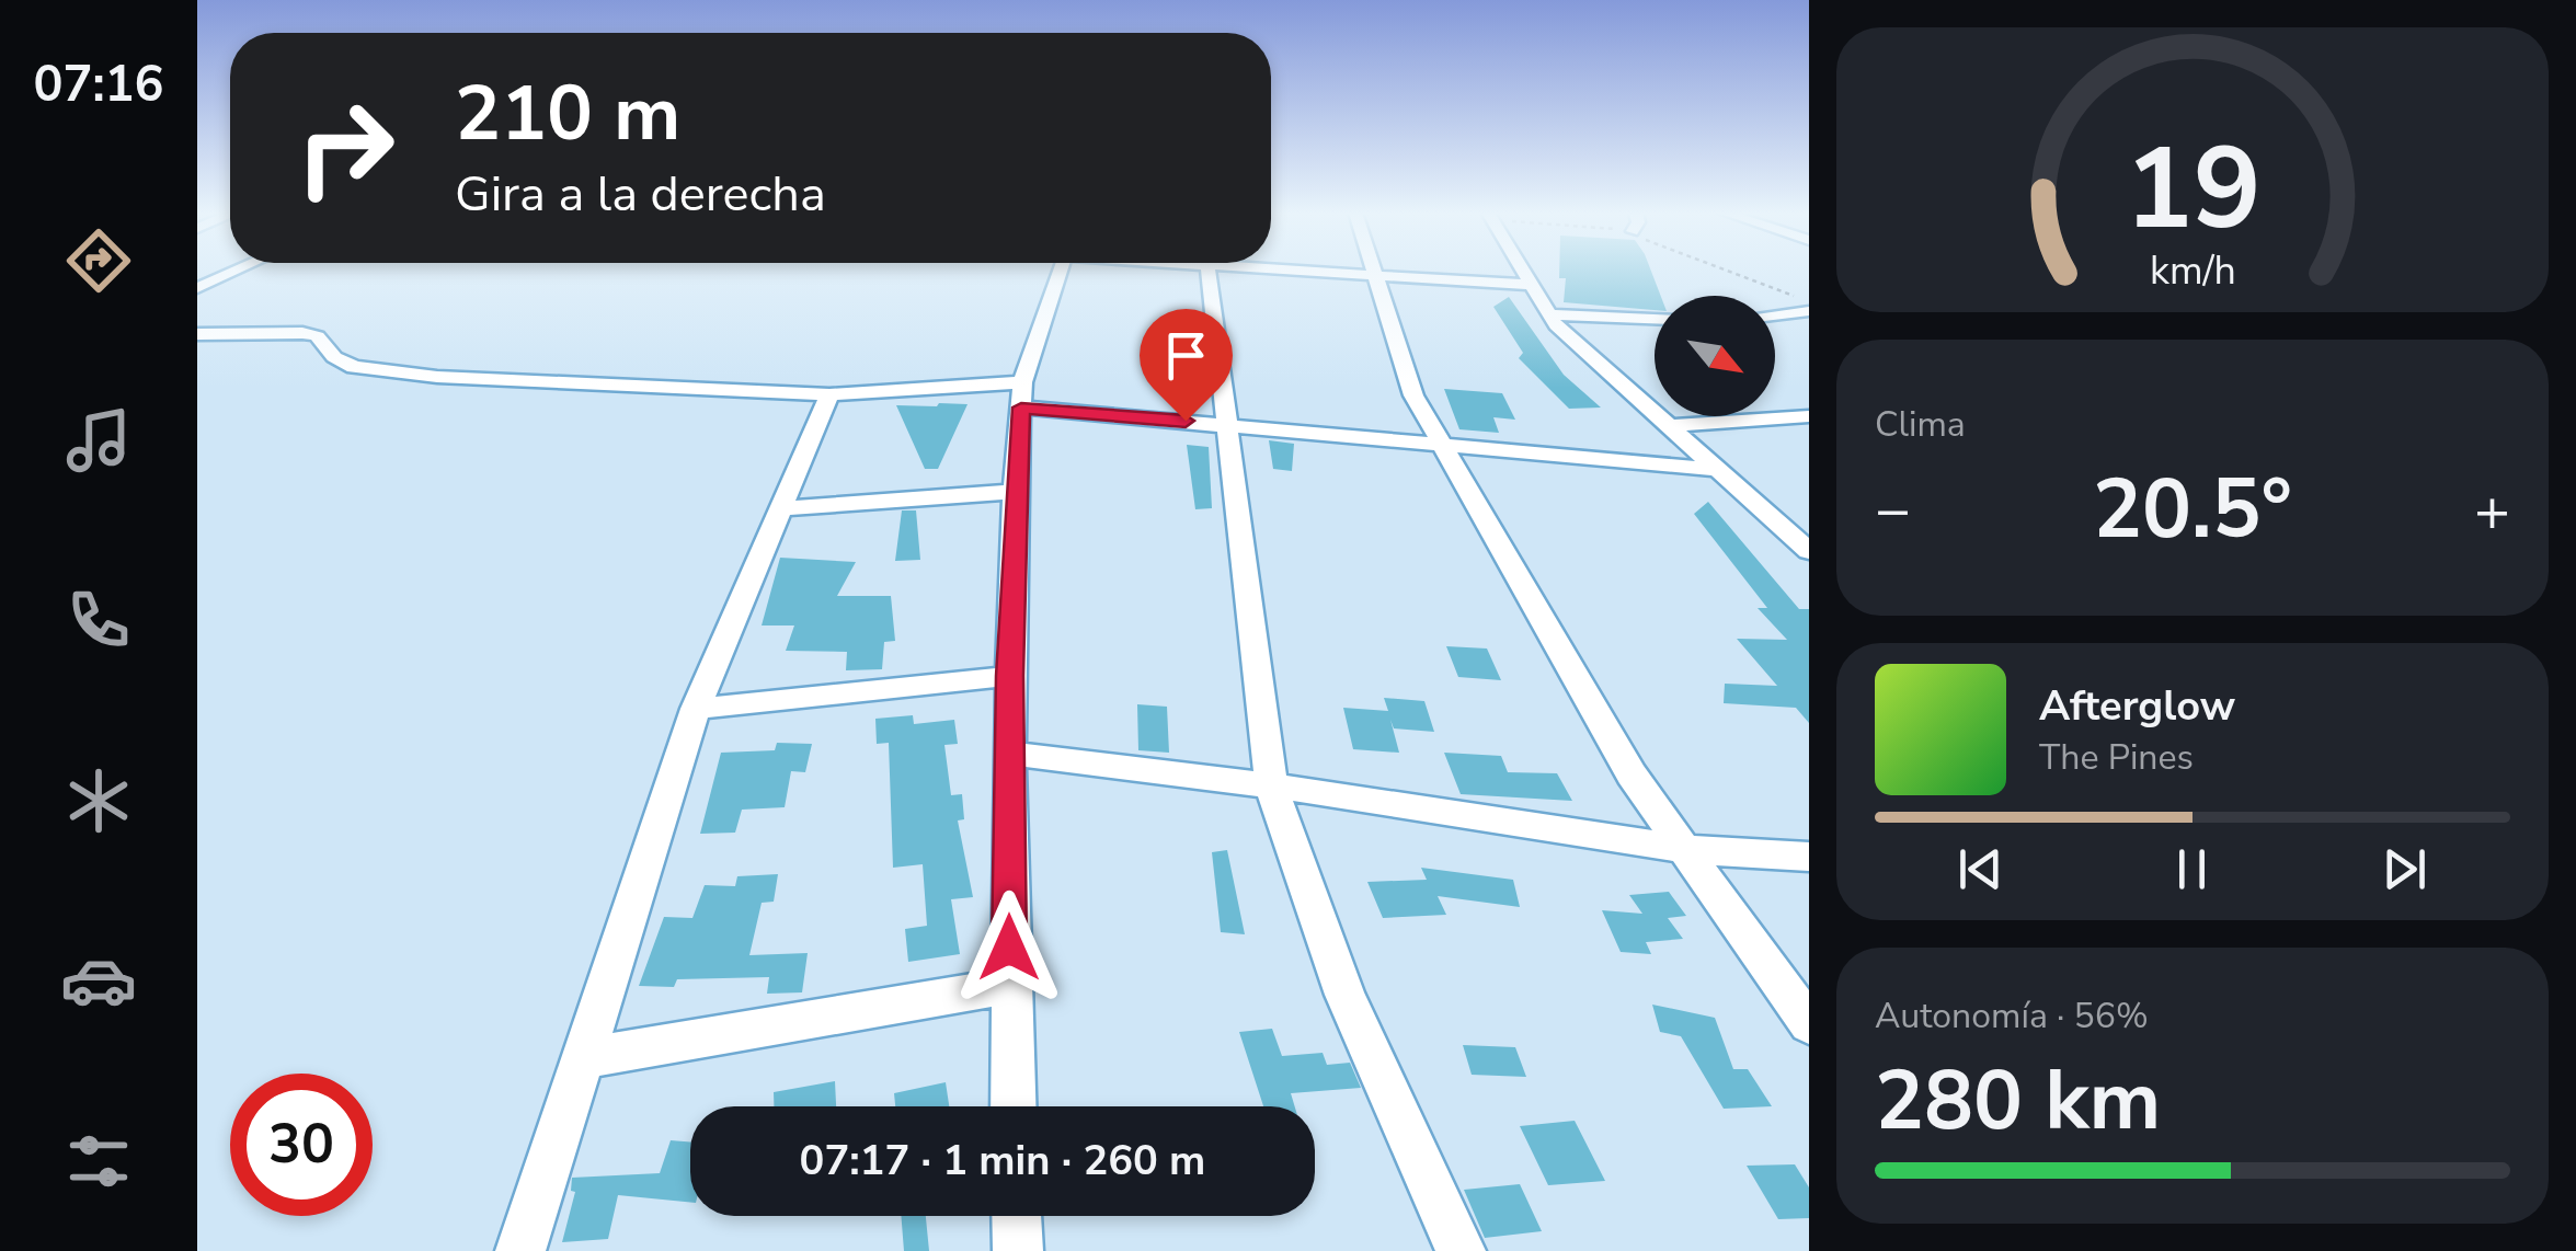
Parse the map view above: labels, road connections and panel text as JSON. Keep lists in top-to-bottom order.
{
  "north": "bottom right",
  "page": {
    "tabs": "07:16",
    "turn": ["210 m", "Gira a la derecha"],
    "tile": [
      "Clima",
      ["Autonomía · 56%", "280 km"]
    ],
    "heat": ["−", "20.5°", "+"],
    "song": ["Afterglow", "The Pines"],
    "limit": "30",
    "trip": "07:17 · 1 min · 260 m",
    "gauge": ["19", "km/h"]
  }
}
